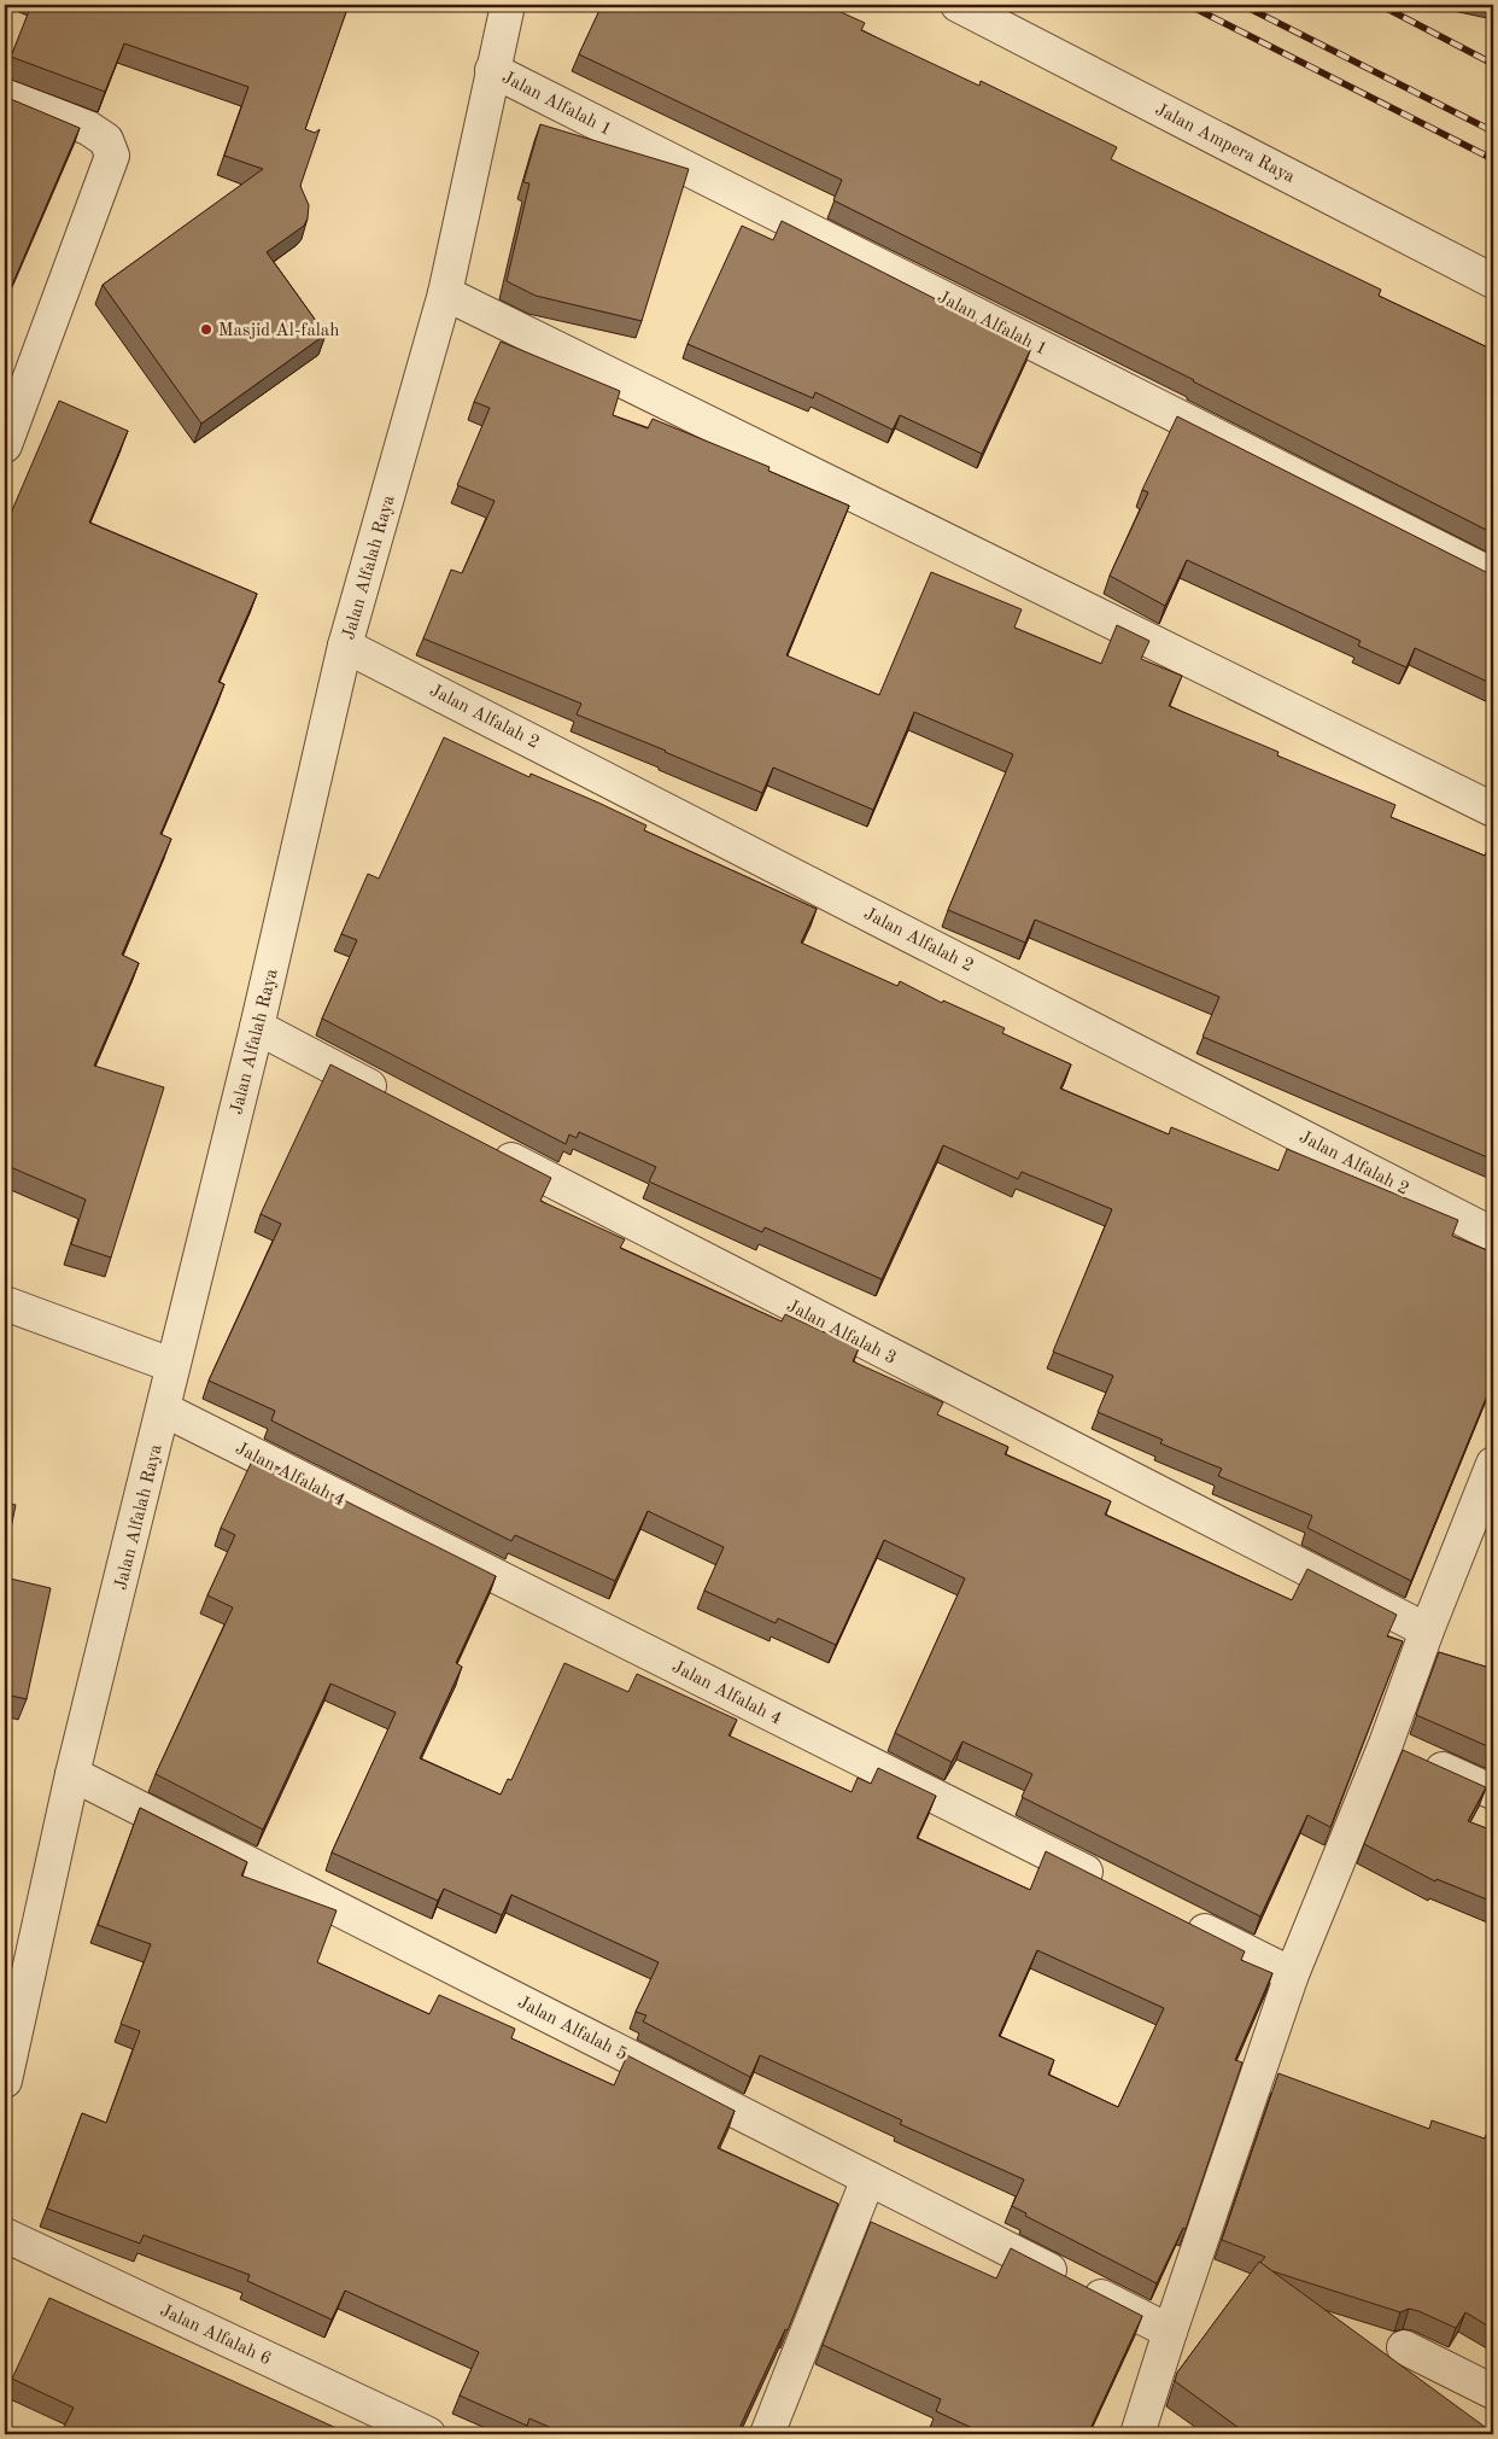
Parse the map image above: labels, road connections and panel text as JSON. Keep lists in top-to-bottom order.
{
  "streets": {
    "street": [
      "Jalan Alfalah 1",
      "Jalan Ampera Raya",
      "Jalan Alfalah Raya",
      "Jalan Alfalah 2",
      "Jalan Alfalah 3",
      "Jalan Alfalah 4",
      "Jalan Alfalah 5",
      "Jalan Alfalah 6"
    ]
  },
  "crossings": [
    ["Jalan Alfalah 1", "Jalan Alfalah Raya"],
    ["Jalan Alfalah Raya", "Jalan Alfalah 2"],
    ["Jalan Alfalah Raya", "Jalan Alfalah 4"],
    ["Jalan Alfalah Raya", "Jalan Alfalah 5"]
  ],
  "places": ["Masjid Al-falah"]
}
